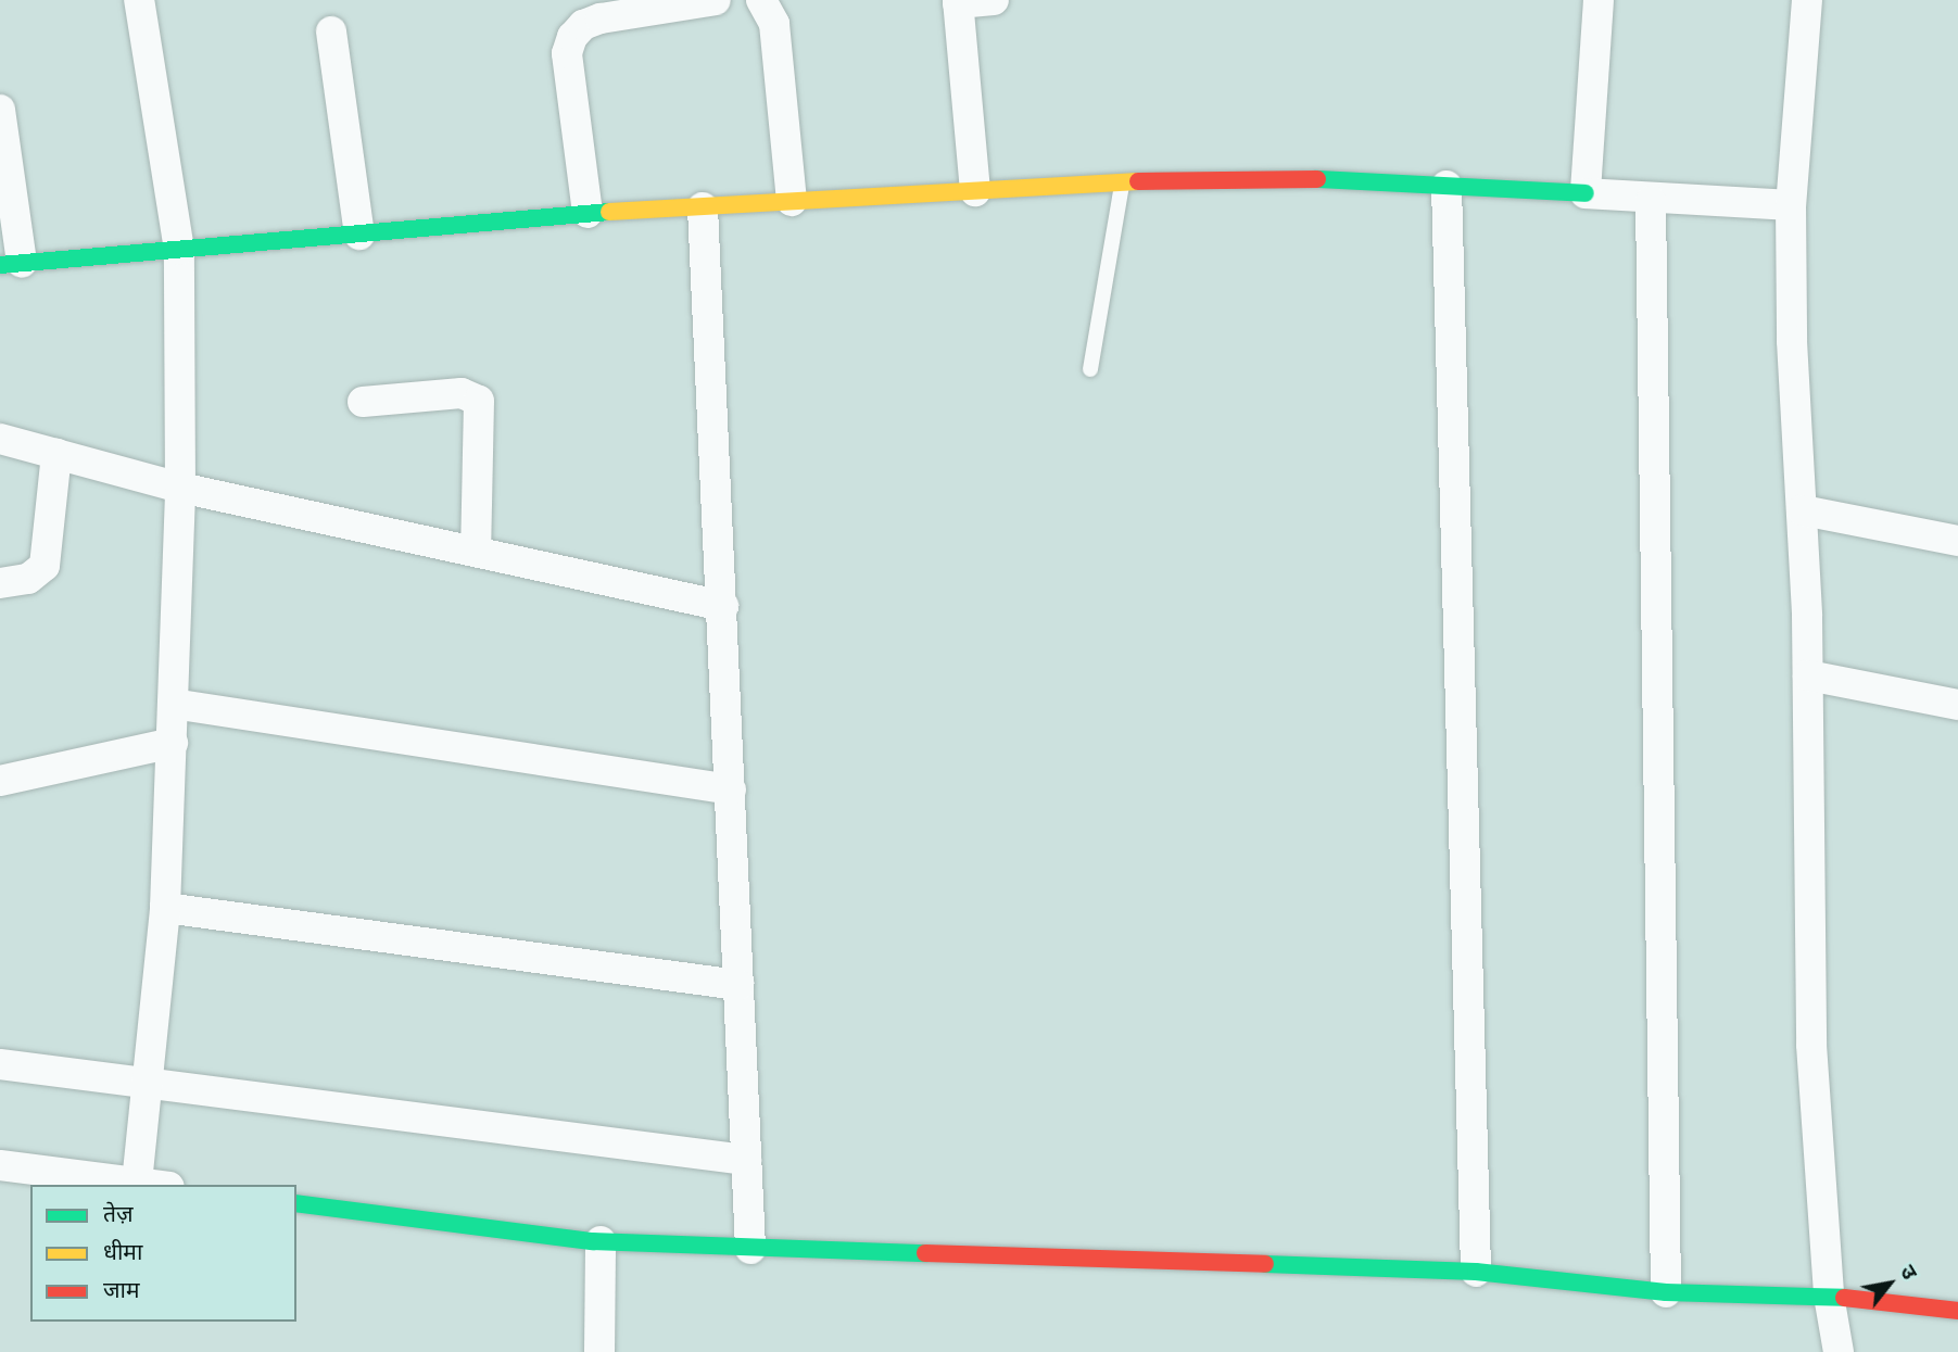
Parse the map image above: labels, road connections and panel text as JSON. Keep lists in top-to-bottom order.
{
  "legend": ["तेज़", "धीमा", "जाम"],
  "north": "top right"
}
